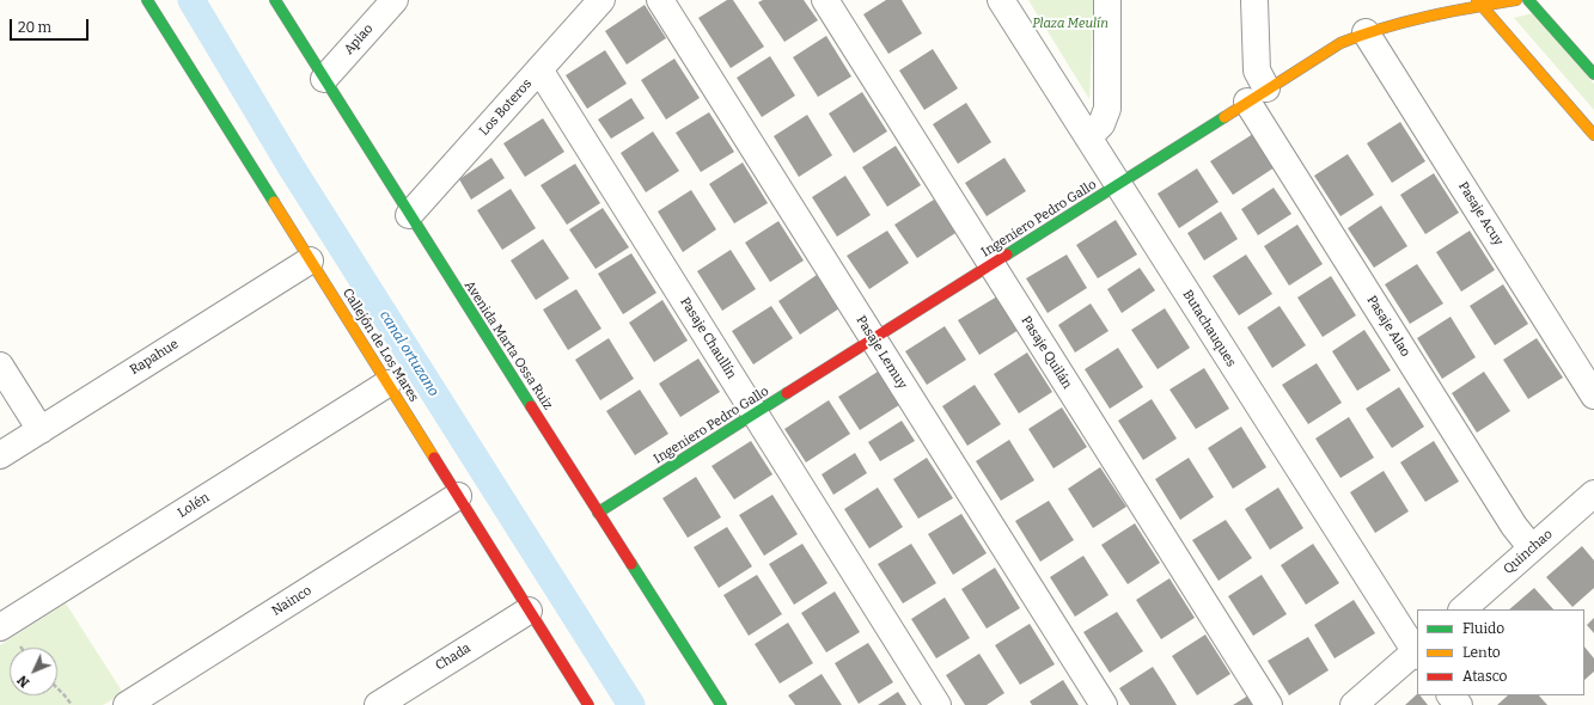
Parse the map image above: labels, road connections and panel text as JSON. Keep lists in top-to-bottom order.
{
  "streets": {
    "street": [
      "Apiao",
      "Los Boteros",
      "Pasaje Acuy",
      "Ingeniero Pedro Gallo",
      "Pasaje Alao",
      "Butachauques",
      "Pasaje Chaullín",
      "Callejón de Los Mares",
      "Avenida Marta Ossa Ruiz",
      "Pasaje Lemuy",
      "Pasaje Quilán",
      "Rapahue",
      "Lolén",
      "Quinchao",
      "Nainco",
      "Chada"
    ]
  },
  "crossings": [
    ["Apiao", "Avenida Marta Ossa Ruiz"],
    ["Los Boteros", "Pasaje Chaullín"],
    ["Los Boteros", "Avenida Marta Ossa Ruiz"],
    ["Pasaje Acuy", "Ingeniero Pedro Gallo"],
    ["Ingeniero Pedro Gallo", "Pasaje Alao"],
    ["Ingeniero Pedro Gallo", "Butachauques"],
    ["Ingeniero Pedro Gallo", "Pasaje Chaullín"],
    ["Ingeniero Pedro Gallo", "Avenida Marta Ossa Ruiz"],
    ["Ingeniero Pedro Gallo", "Pasaje Lemuy"],
    ["Ingeniero Pedro Gallo", "Pasaje Quilán"],
    ["Pasaje Alao", "Quinchao"],
    ["Callejón de Los Mares", "Rapahue"],
    ["Callejón de Los Mares", "Lolén"],
    ["Callejón de Los Mares", "Nainco"],
    ["Callejón de Los Mares", "Chada"]
  ],
  "water": ["canal ortuzano"],
  "parks": ["Plaza Meulín"],
  "legend": ["Fluido", "Lento", "Atasco"],
  "scale_bar": "20 m",
  "north": "bottom left"
}
